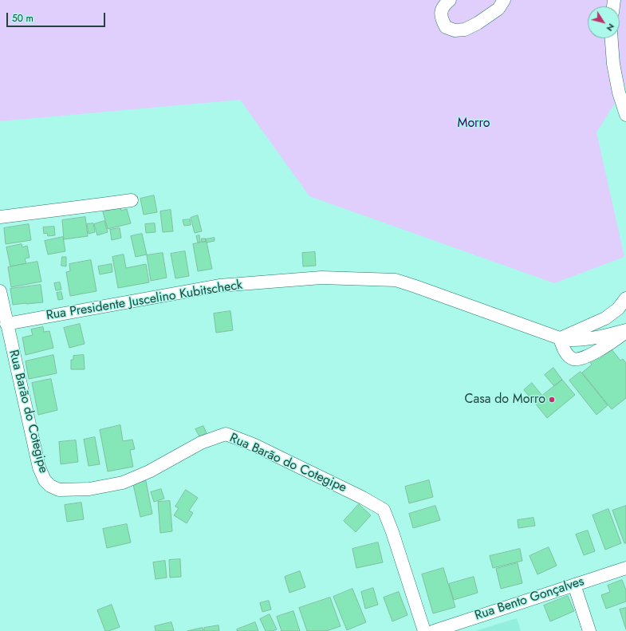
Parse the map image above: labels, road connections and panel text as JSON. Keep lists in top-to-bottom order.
{
  "streets": {
    "street": ["Rua Presidente Juscelino Kubitscheck", "Rua Barão do Cotegipe", "Rua Bento Gonçalves"]
  },
  "crossings": [
    ["Rua Presidente Juscelino Kubitscheck", "Rua Barão do Cotegipe"]
  ],
  "parks": ["Morro"],
  "places": ["Casa do Morro"],
  "scale_bar": "50 m",
  "north": "bottom right"
}
